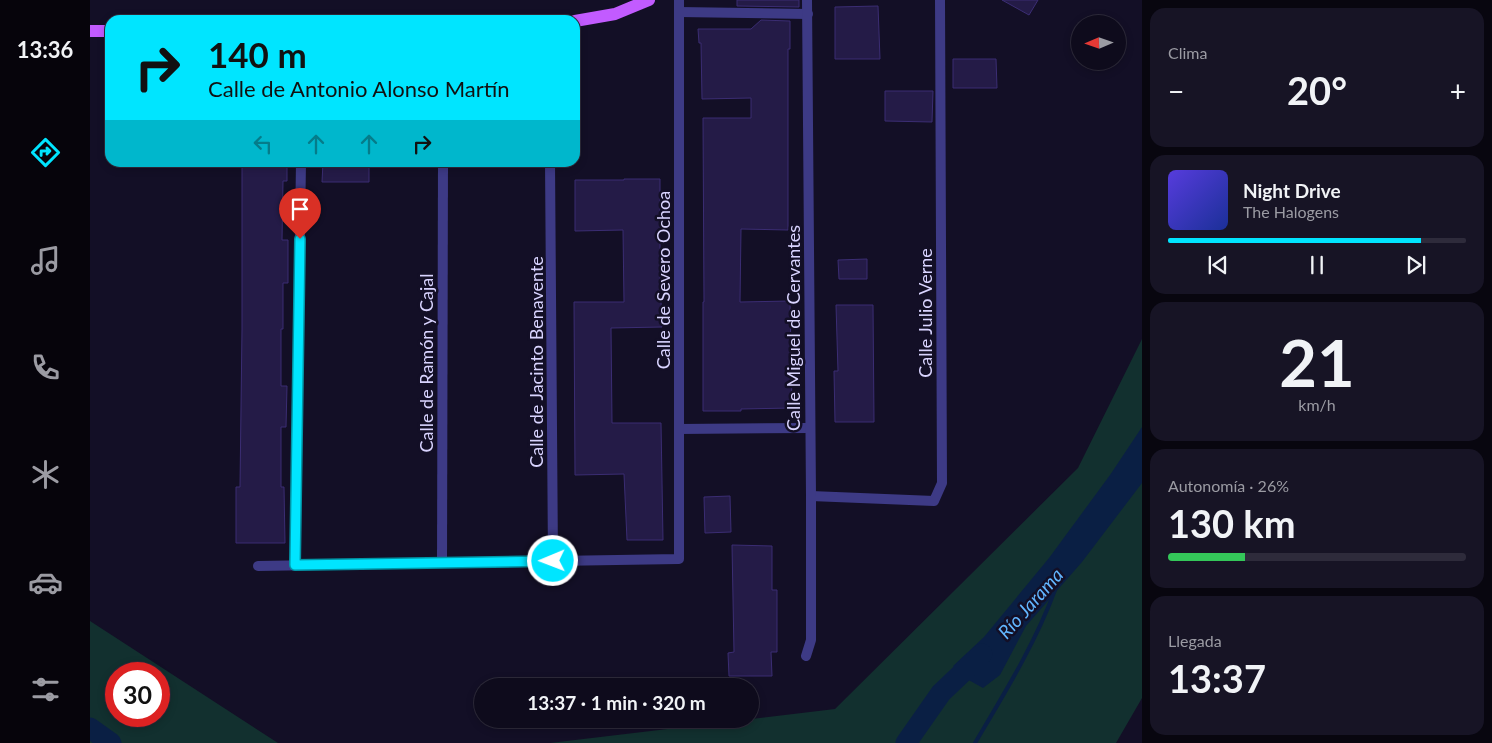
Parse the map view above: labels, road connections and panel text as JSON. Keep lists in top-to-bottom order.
{
  "streets": {
    "street": [
      "Calle de Severo Ochoa",
      "Calle Julio Verne",
      "Calle Miguel de Cervantes",
      "Calle de Jacinto Benavente",
      "Calle de Ramón y Cajal"
    ]
  },
  "crossings": [
    ["Calle de Severo Ochoa", "Calle de Jacinto Benavente"],
    ["Calle Julio Verne", "Calle Miguel de Cervantes"]
  ],
  "water": ["Río Jarama"],
  "north": "left",
  "page": {
    "tabs": "13:36",
    "tile": [
      "Clima",
      ["21", "km/h"],
      ["Autonomía · 26%", "130 km"],
      ["Llegada", "13:37"]
    ],
    "turn": ["140 m", "Calle de Antonio Alonso Martín"],
    "heat": ["−", "20°", "+"],
    "song": ["Night Drive", "The Halogens"],
    "limit": "30",
    "trip": "13:37 · 1 min · 320 m"
  }
}
